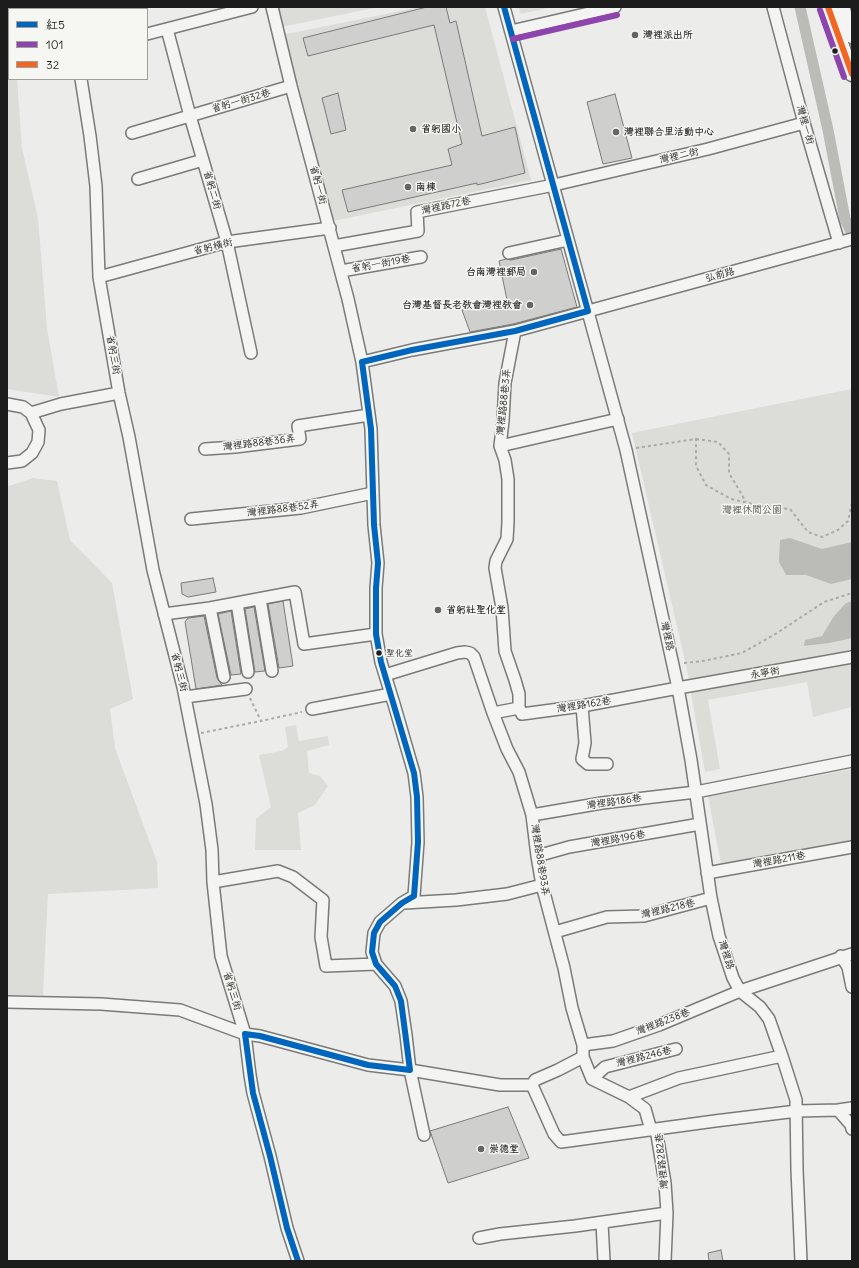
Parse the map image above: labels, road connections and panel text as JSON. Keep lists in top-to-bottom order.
{
  "streets": {
    "street": [
      "省躬一街32巷",
      "灣裡一街",
      "灣裡二街",
      "省躬一街",
      "省躬二街",
      "灣裡路72巷",
      "省躬橫街",
      "省躬一街19巷",
      "弘前路",
      "省躬三街",
      "灣裡路88巷3弄",
      "灣裡路88巷36弄",
      "灣裡路88巷52弄",
      "灣裡路",
      "永寧街",
      "灣裡路162巷",
      "灣裡路186巷",
      "灣裡路196巷",
      "灣裡路88巷93弄",
      "灣裡路211巷",
      "灣裡路218巷",
      "灣裡路238巷",
      "灣裡路246巷",
      "灣裡路282巷"
    ]
  },
  "crossings": [
    ["省躬一街32巷", "省躬一街"],
    ["省躬一街32巷", "省躬二街"],
    ["灣裡一街", "灣裡二街"],
    ["灣裡一街", "弘前路"],
    ["灣裡二街", "灣裡路72巷"],
    ["灣裡二街", "灣裡路"],
    ["省躬一街", "灣裡路72巷"],
    ["省躬一街", "省躬橫街"],
    ["省躬一街", "省躬一街19巷"],
    ["省躬一街", "弘前路"],
    ["省躬一街", "灣裡路88巷36弄"],
    ["省躬一街", "灣裡路88巷52弄"],
    ["省躬一街", "灣裡路88巷93弄"],
    ["省躬二街", "省躬橫街"],
    ["灣裡路72巷", "灣裡路"],
    ["省躬橫街", "省躬三街"],
    ["弘前路", "灣裡路88巷3弄"],
    ["弘前路", "灣裡路"],
    ["灣裡路88巷3弄", "灣裡路162巷"],
    ["灣裡路", "永寧街"],
    ["灣裡路", "灣裡路162巷"],
    ["灣裡路", "灣裡路186巷"],
    ["灣裡路", "灣裡路196巷"],
    ["灣裡路", "灣裡路211巷"],
    ["灣裡路", "灣裡路218巷"],
    ["灣裡路", "灣裡路238巷"],
    ["灣裡路", "灣裡路282巷"],
    ["永寧街", "灣裡路162巷"],
    ["灣裡路162巷", "灣裡路88巷93弄"],
    ["灣裡路186巷", "灣裡路88巷93弄"],
    ["灣裡路196巷", "灣裡路88巷93弄"],
    ["灣裡路88巷93弄", "灣裡路218巷"],
    ["灣裡路88巷93弄", "灣裡路238巷"],
    ["灣裡路88巷93弄", "灣裡路246巷"]
  ],
  "parks": ["灣裡休閒公園"],
  "places": [
    "灣裡派出所",
    "省躬國小",
    "灣裡聯合里活動中心",
    "南棟",
    "台南灣裡郵局",
    "台灣基督長老教會灣裡教會",
    "省躬社聖化堂",
    "聖化堂",
    "崇德堂"
  ],
  "lines": ["transit line 紅5", "transit line 32", "transit line 101"],
  "legend": ["紅5", "101", "32"]
}
